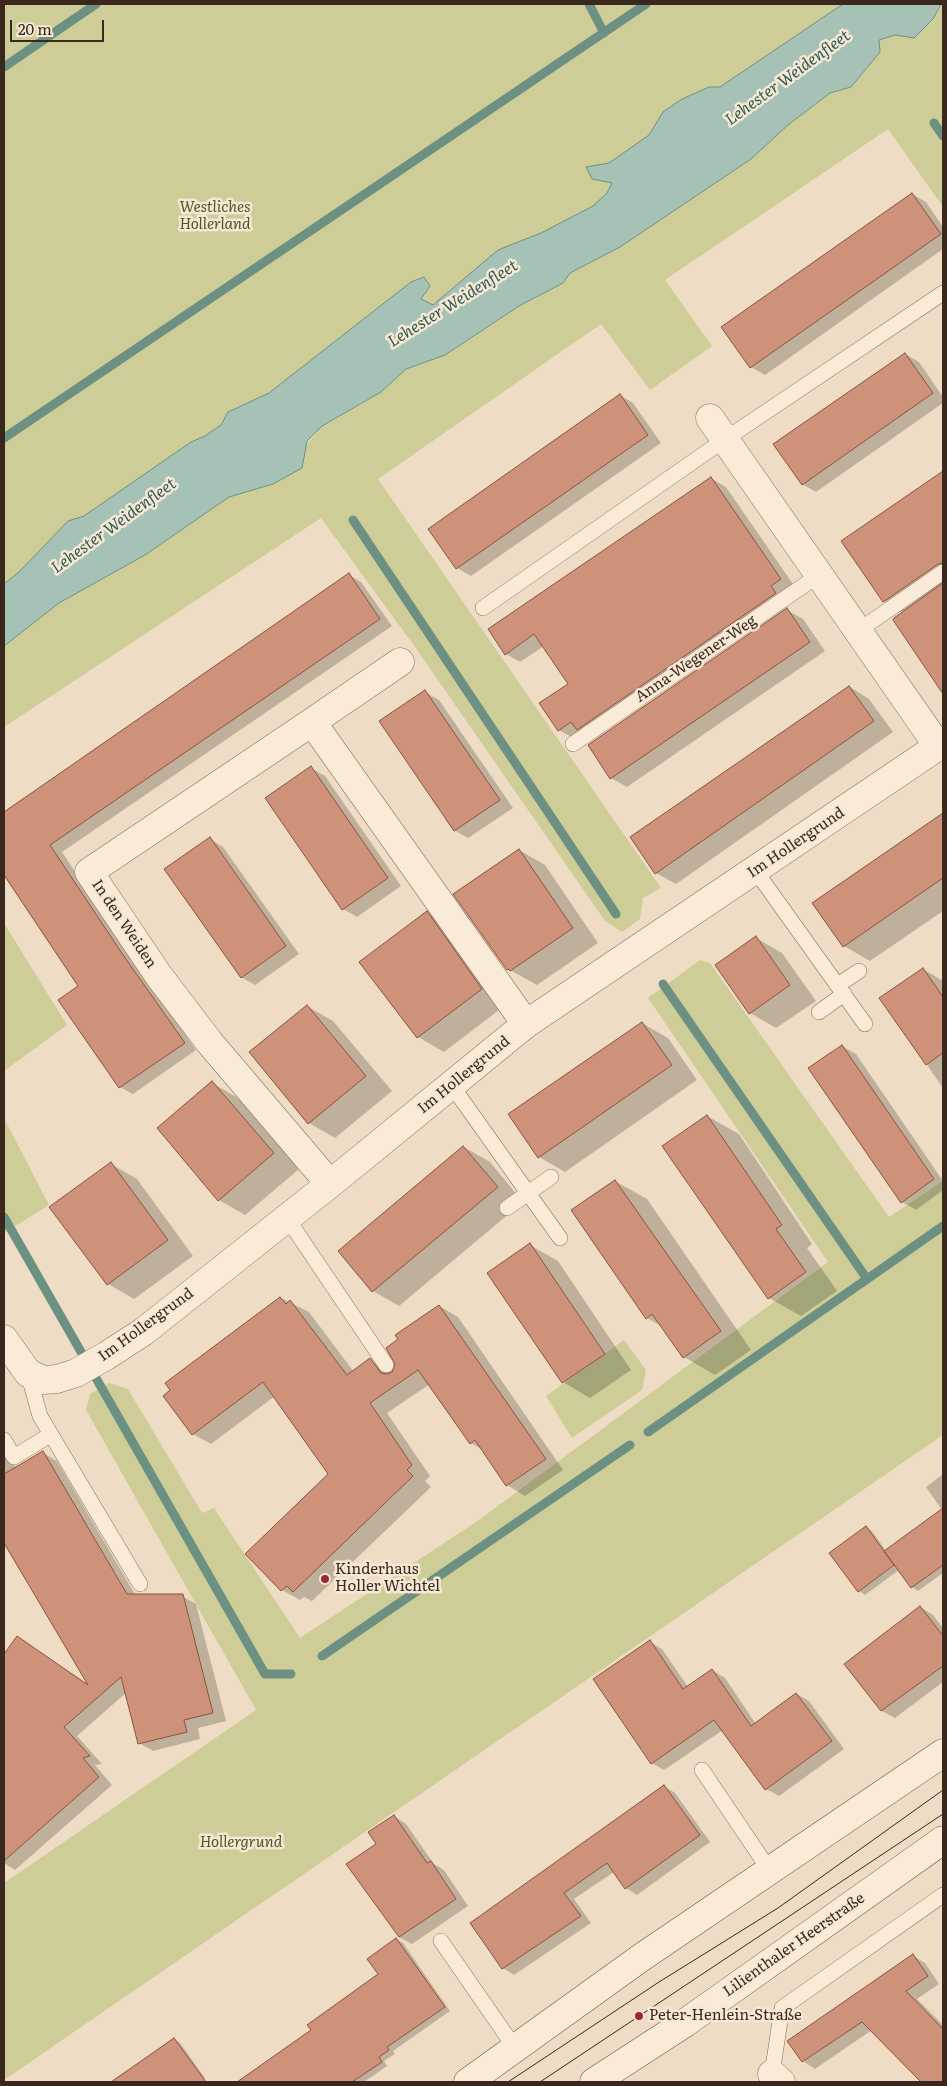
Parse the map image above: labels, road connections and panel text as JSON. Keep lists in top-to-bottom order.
{
  "streets": {
    "street": ["Im Hollergrund", "In den Weiden", "Lilienthaler Heerstraße"],
    "lane": ["Anna-Wegener-Weg"]
  },
  "crossings": [
    ["Im Hollergrund", "In den Weiden"]
  ],
  "water": ["Lehester Weidenfleet"],
  "parks": ["Westliches Hollerland", "Hollergrund"],
  "places": ["Kinderhaus Holler Wichtel", "Peter-Henlein-Straße"],
  "scale_bar": "20 m"
}
